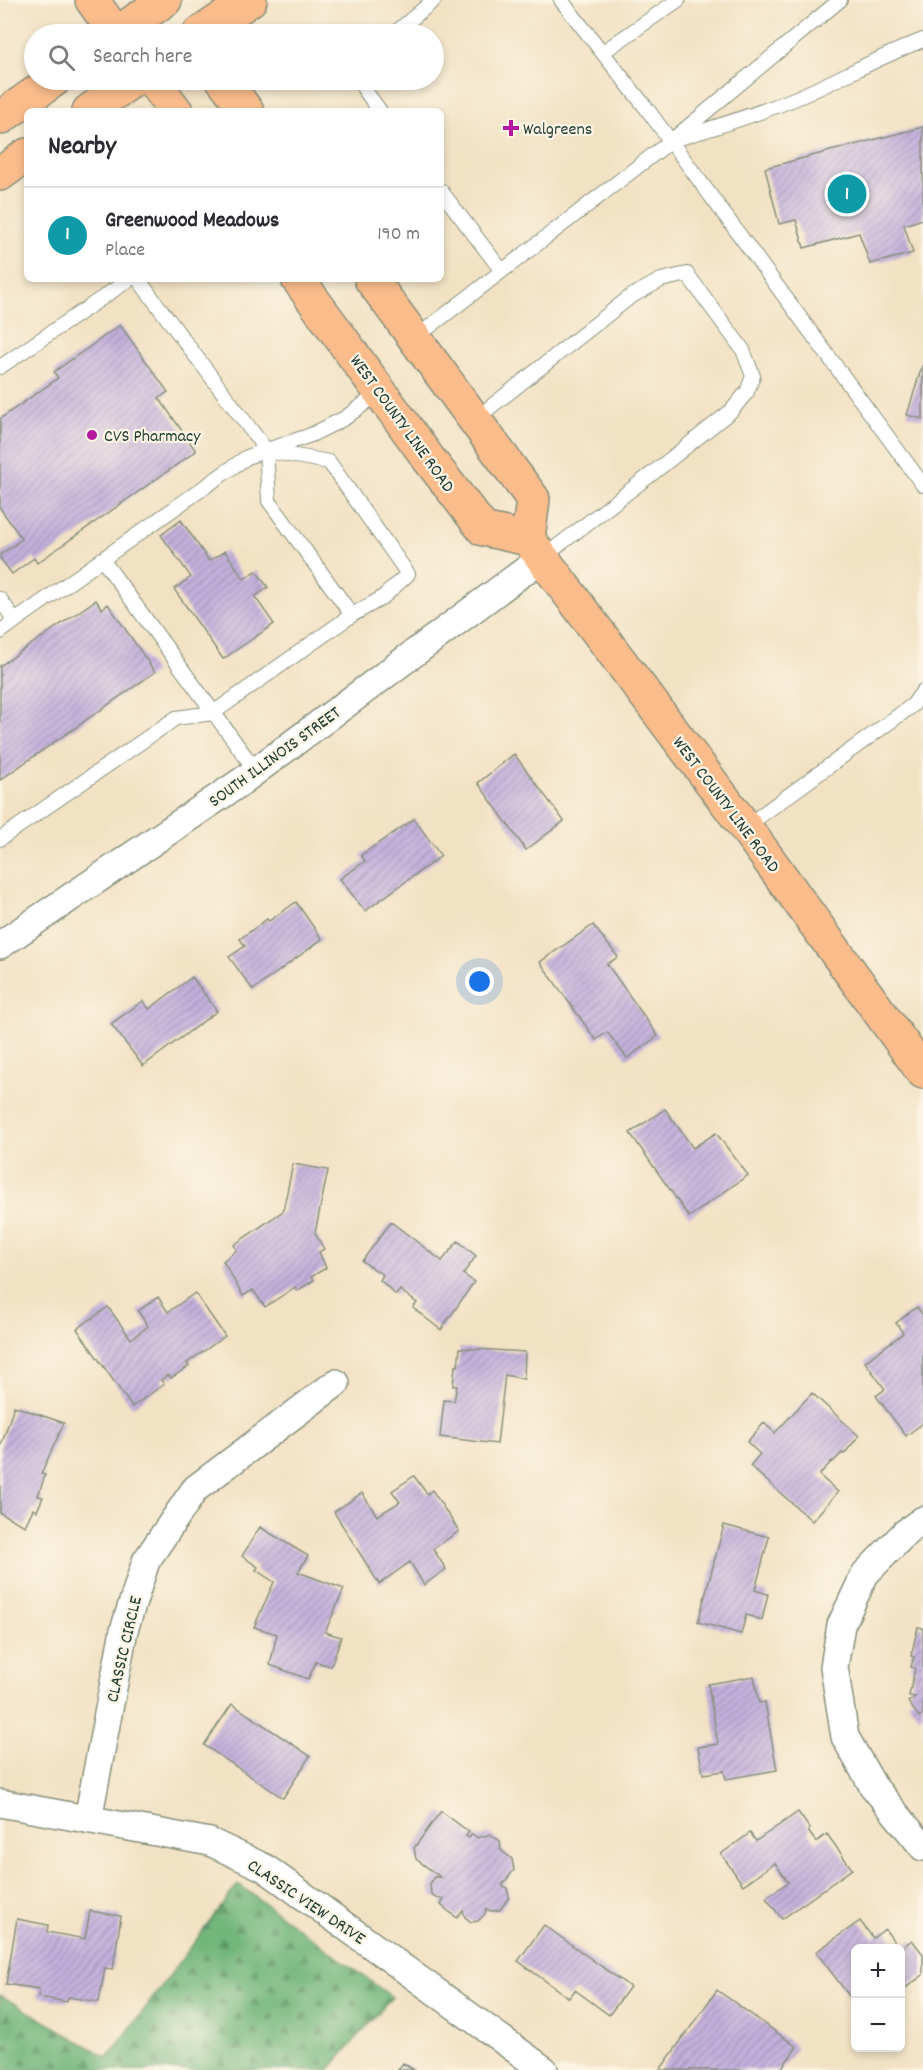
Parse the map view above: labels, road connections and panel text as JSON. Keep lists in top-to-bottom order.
{
  "streets": {
    "main road": ["WEST COUNTY LINE ROAD"],
    "street": ["SOUTH ILLINOIS STREET", "CLASSIC CIRCLE", "CLASSIC VIEW DRIVE"]
  },
  "crossings": [
    ["WEST COUNTY LINE ROAD", "SOUTH ILLINOIS STREET"],
    ["CLASSIC CIRCLE", "CLASSIC VIEW DRIVE"]
  ],
  "places": {
    "health": ["Walgreens"],
    "other": ["CVS Pharmacy"]
  },
  "page": {
    "search": "Search here",
    "heading": "Nearby",
    "pins": "1",
    "list": [
      {
        "mark": "1",
        "name": "Greenwood Meadows",
        "note": "Place",
        "value": "190 m"
      }
    ],
    "map_buttons": ["+", "−"]
  }
}
